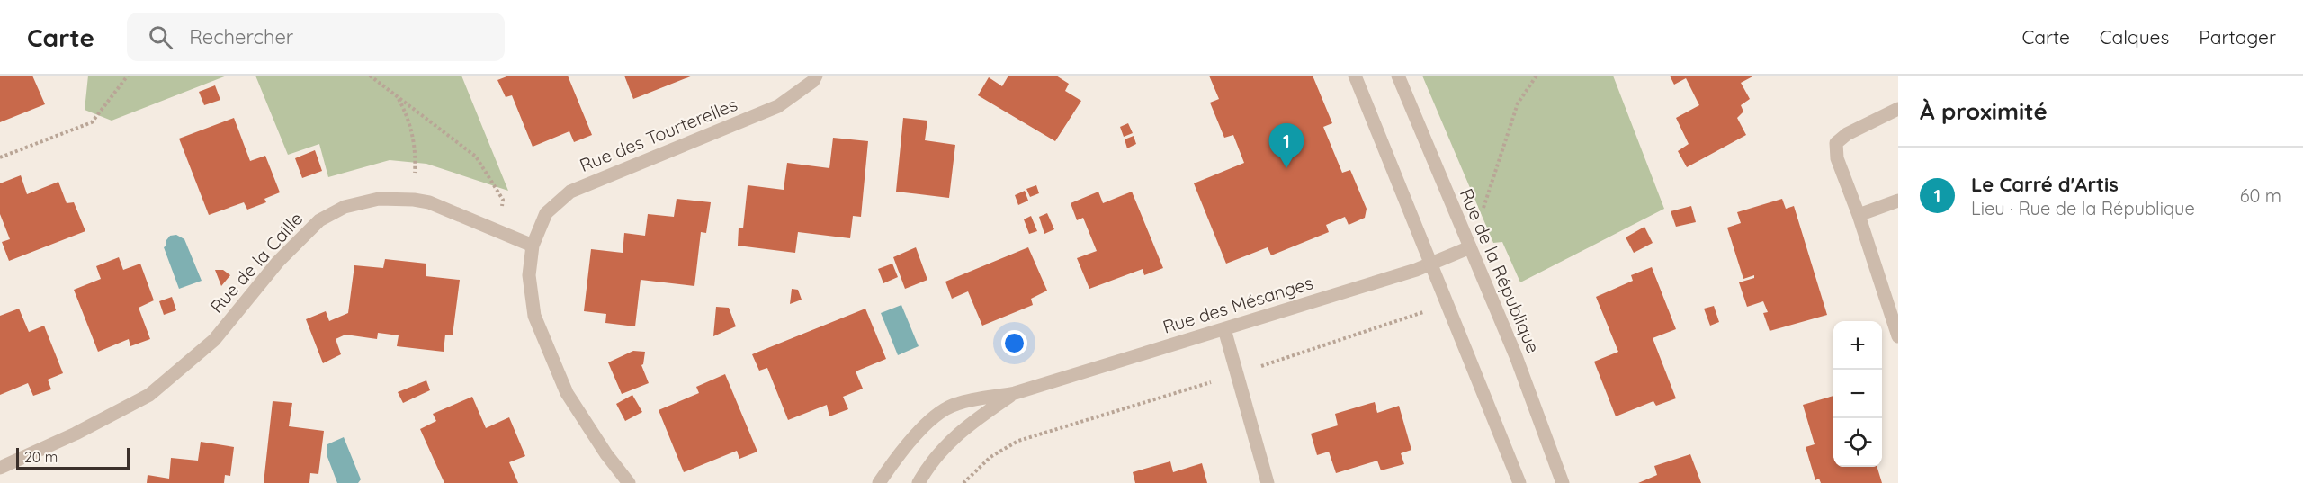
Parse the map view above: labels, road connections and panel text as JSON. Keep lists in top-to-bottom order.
{
  "streets": {
    "street": [
      "Rue des Tourterelles",
      "Rue de la Caille",
      "Rue de la République",
      "Rue des Mésanges"
    ]
  },
  "crossings": [
    ["Rue des Tourterelles", "Rue de la Caille"],
    ["Rue de la République", "Rue des Mésanges"]
  ],
  "scale_bar": "20 m",
  "page": {
    "header": "Carte",
    "search": "Rechercher",
    "nav": ["Carte", "Calques", "Partager"],
    "heading": "À proximité",
    "pins": "1",
    "list": [
      {
        "mark": "1",
        "name": "Le Carré d'Artis",
        "note": "Lieu · Rue de la République",
        "value": "60 m"
      }
    ],
    "map_buttons": ["+", "−"],
    "scale": "20 m"
  }
}
